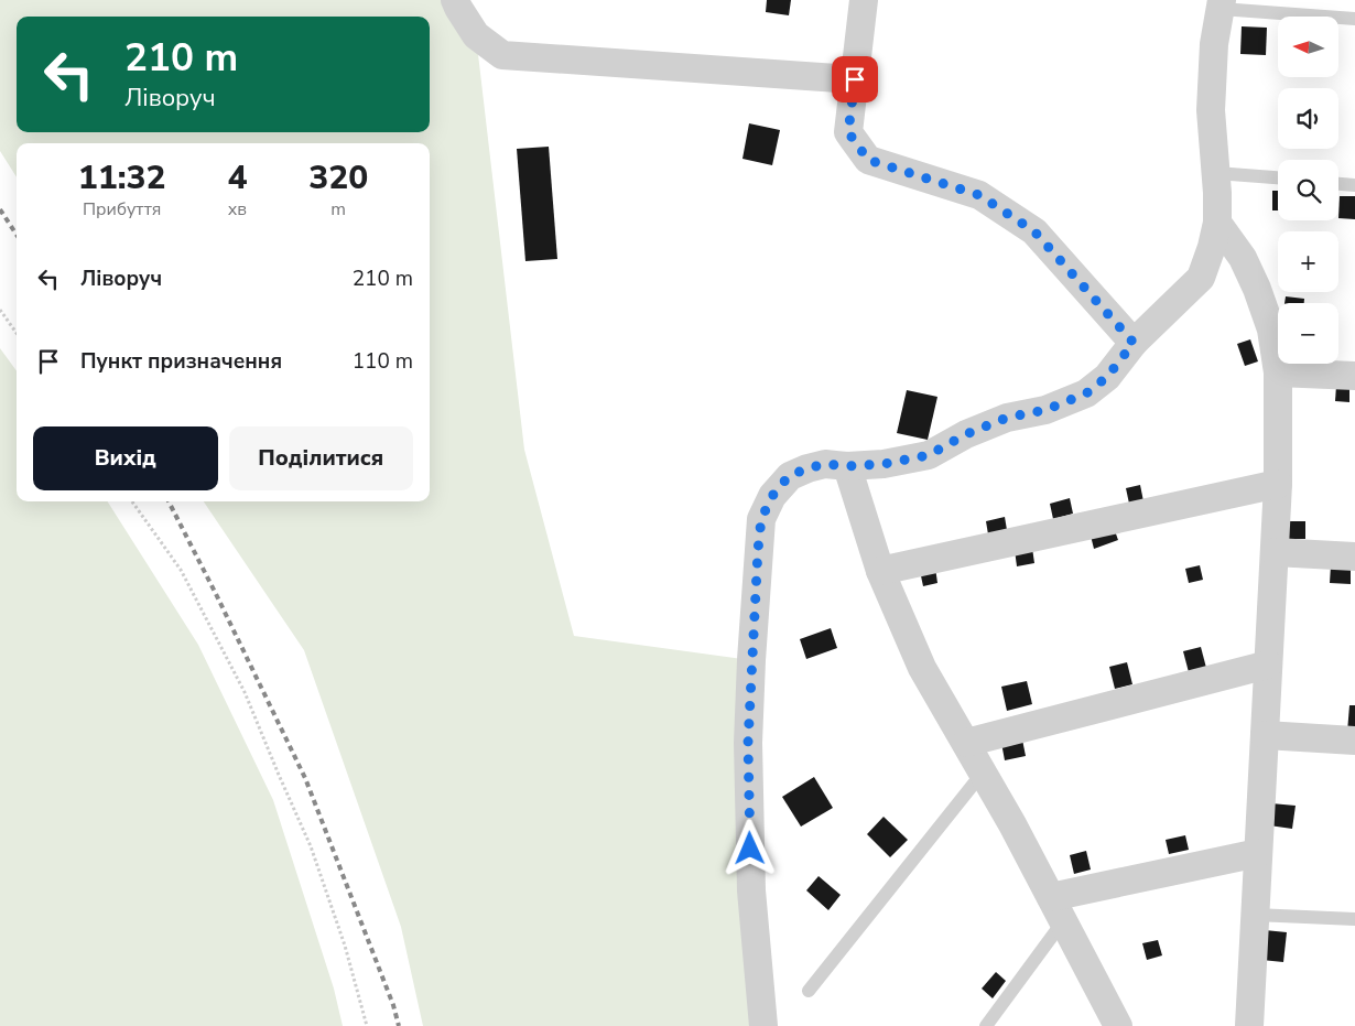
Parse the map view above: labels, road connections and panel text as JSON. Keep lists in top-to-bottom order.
{
  "north": "left",
  "page": {
    "map_buttons": ["+", "−"],
    "turn": ["210 m", "Ліворуч"],
    "eta": [
      "11:32",
      "Прибуття",
      "4",
      "хв",
      "320",
      "m"
    ],
    "list": [
      {
        "name": "Ліворуч",
        "value": "210 m"
      },
      {
        "name": "Пункт призначення",
        "value": "110 m"
      }
    ],
    "buttons": ["Вихід", "Поділитися"]
  }
}
